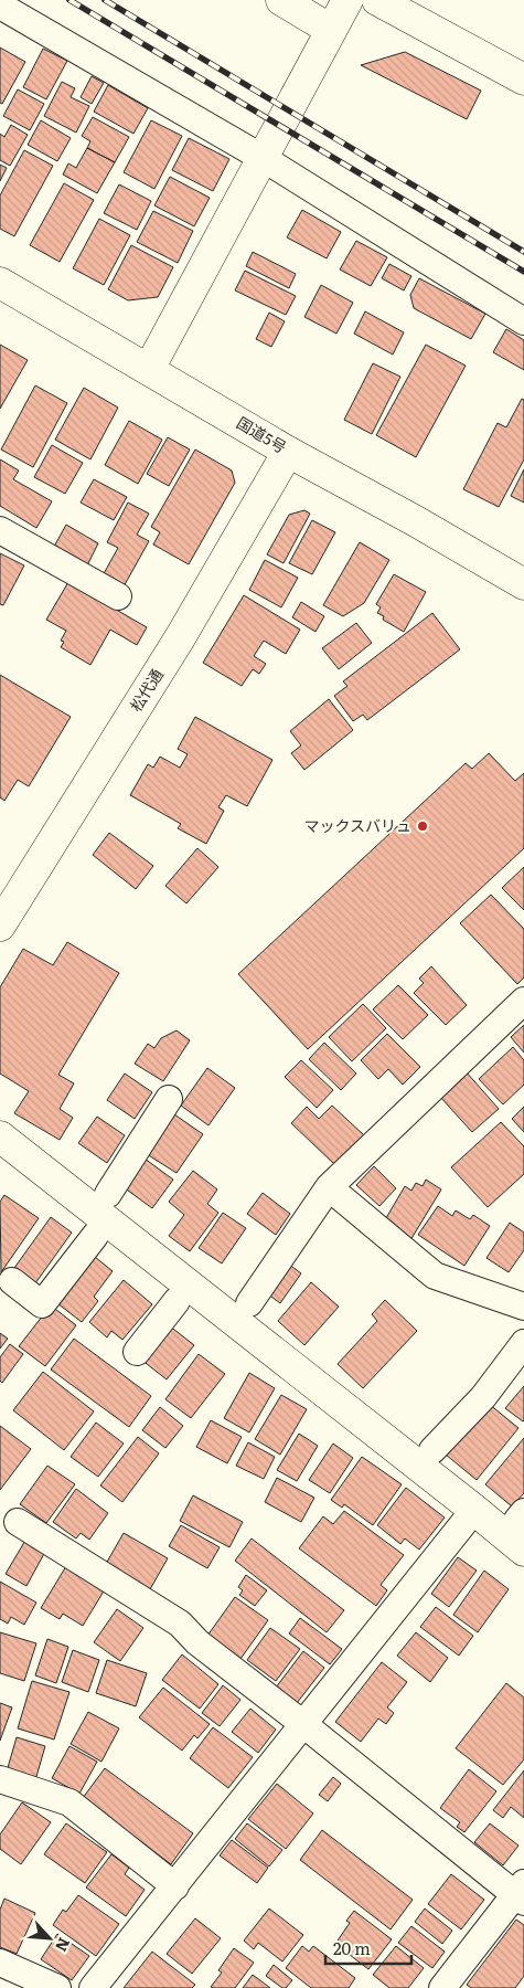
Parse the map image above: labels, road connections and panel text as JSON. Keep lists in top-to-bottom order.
{
  "streets": {
    "main road": ["国道5号", "松代通"]
  },
  "crossings": [
    ["国道5号", "松代通"]
  ],
  "places": ["マックスバリュ"],
  "scale_bar": "20 m",
  "north": "bottom right"
}
